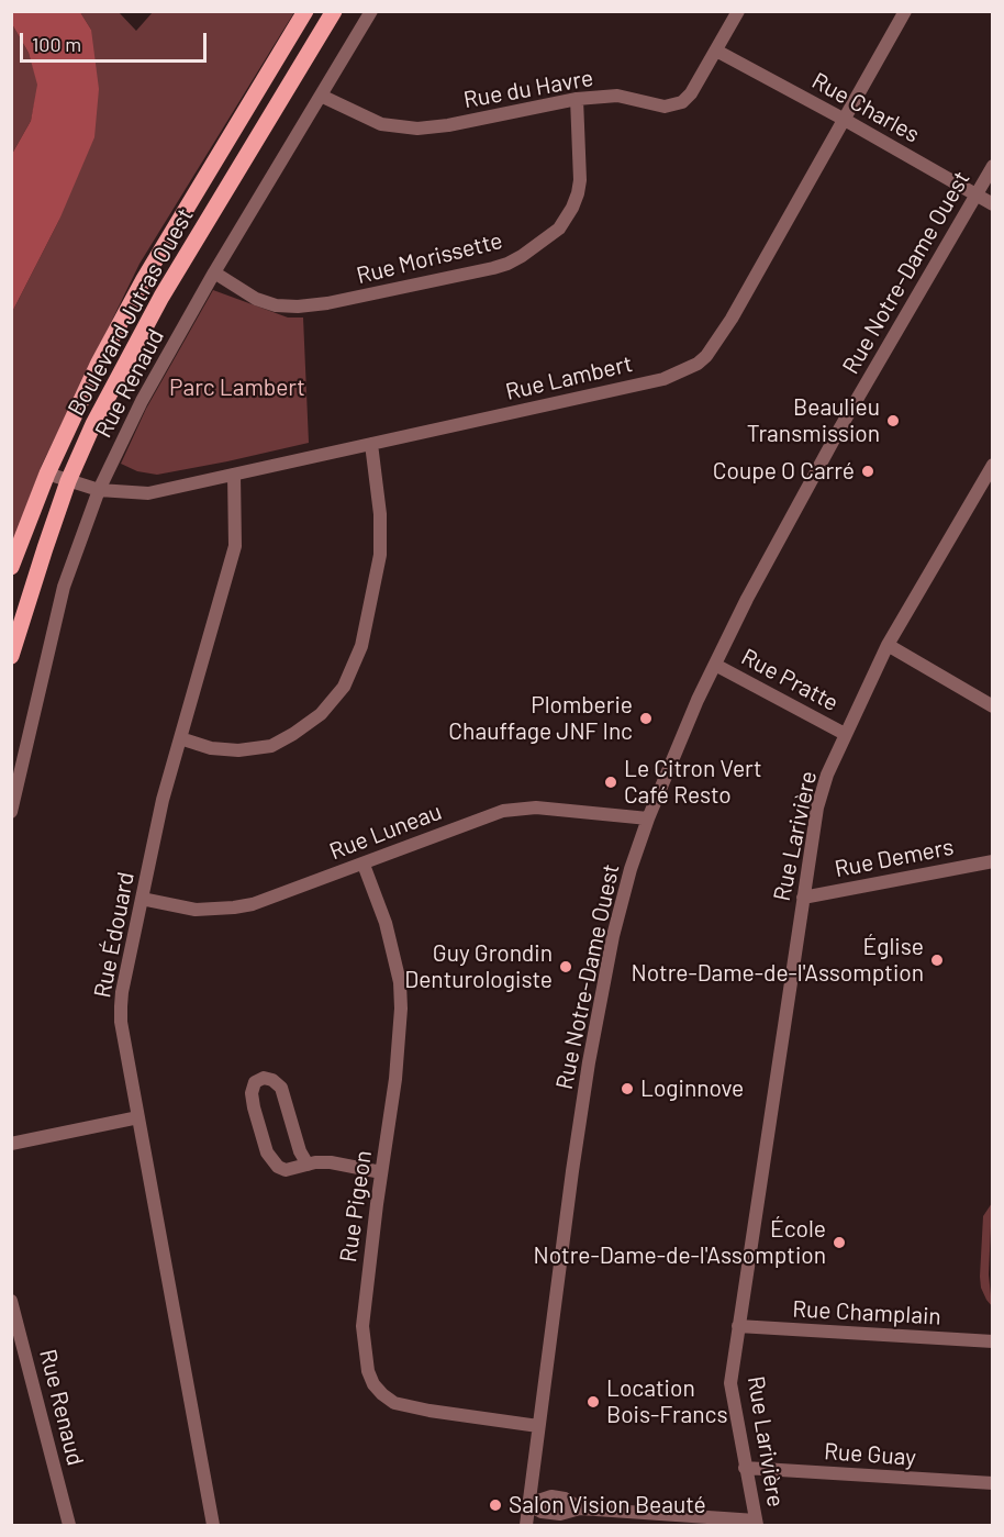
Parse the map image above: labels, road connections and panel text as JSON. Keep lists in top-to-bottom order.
{
  "streets": {
    "main road": ["Boulevard Jutras Ouest"],
    "street": [
      "Rue du Havre",
      "Rue Charles",
      "Rue Morissette",
      "Rue Notre-Dame Ouest",
      "Rue Lambert",
      "Rue Renaud",
      "Rue Pratte",
      "Rue Luneau",
      "Rue Larivière",
      "Rue Demers",
      "Rue Édouard",
      "Rue Pigeon",
      "Rue Champlain",
      "Rue Guay"
    ]
  },
  "crossings": [
    ["Rue du Havre", "Rue Charles"],
    ["Rue du Havre", "Rue Morissette"],
    ["Rue du Havre", "Rue Renaud"],
    ["Rue Charles", "Rue Notre-Dame Ouest"],
    ["Rue Charles", "Rue Lambert"],
    ["Rue Morissette", "Rue Renaud"],
    ["Rue Notre-Dame Ouest", "Rue Pratte"],
    ["Rue Notre-Dame Ouest", "Rue Luneau"],
    ["Rue Notre-Dame Ouest", "Rue Pigeon"],
    ["Boulevard Jutras Ouest", "Rue Lambert"],
    ["Rue Lambert", "Rue Renaud"],
    ["Rue Lambert", "Rue Édouard"],
    ["Rue Pratte", "Rue Larivière"],
    ["Rue Luneau", "Rue Édouard"],
    ["Rue Luneau", "Rue Pigeon"],
    ["Rue Larivière", "Rue Demers"],
    ["Rue Larivière", "Rue Champlain"],
    ["Rue Larivière", "Rue Guay"]
  ],
  "parks": ["Parc Lambert"],
  "places": [
    "Beaulieu Transmission",
    "Coupe O Carré",
    "Plomberie Chauffage JNF Inc",
    "Le Citron Vert Café Resto",
    "Église Notre-Dame-de-l'Assomption",
    "Guy Grondin Denturologiste",
    "Loginnove",
    "École Notre-Dame-de-l'Assomption",
    "Location Bois-Francs",
    "Salon Vision Beauté"
  ],
  "scale_bar": "100 m"
}
